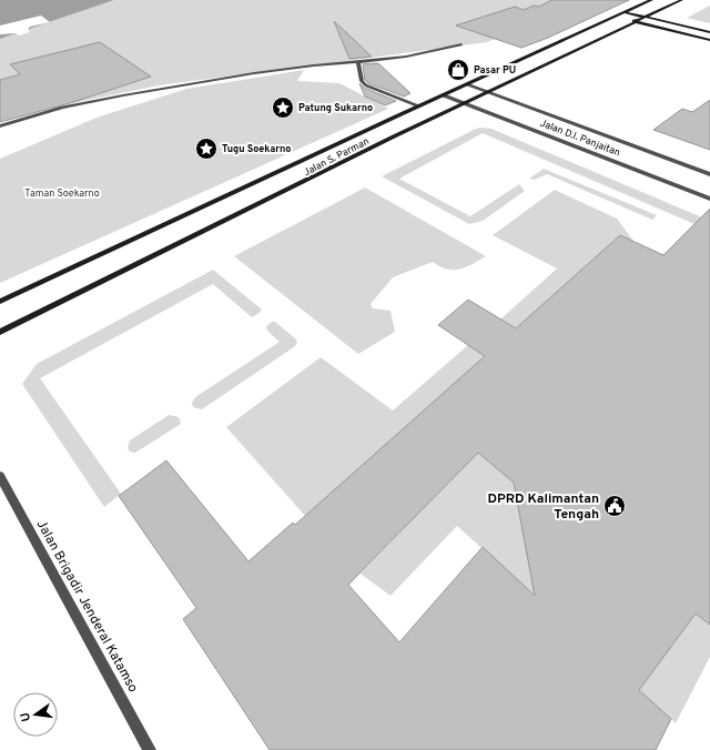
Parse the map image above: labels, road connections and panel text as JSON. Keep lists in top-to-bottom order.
{
  "streets": {
    "main road": ["Jalan S. Parman"],
    "street": ["Jalan D.I. Panjaitan", "Jalan Brigadir Jenderal Katamso"]
  },
  "crossings": [
    ["Jalan D.I. Panjaitan", "Jalan S. Parman"]
  ],
  "parks": ["Taman Soekarno"],
  "places": {
    "shop": ["Pasar PU"],
    "place": ["Patung Sukarno", "Tugu Soekarno"],
    "public building": ["DPRD Kalimantan Tengah"]
  },
  "north": "left"
}
